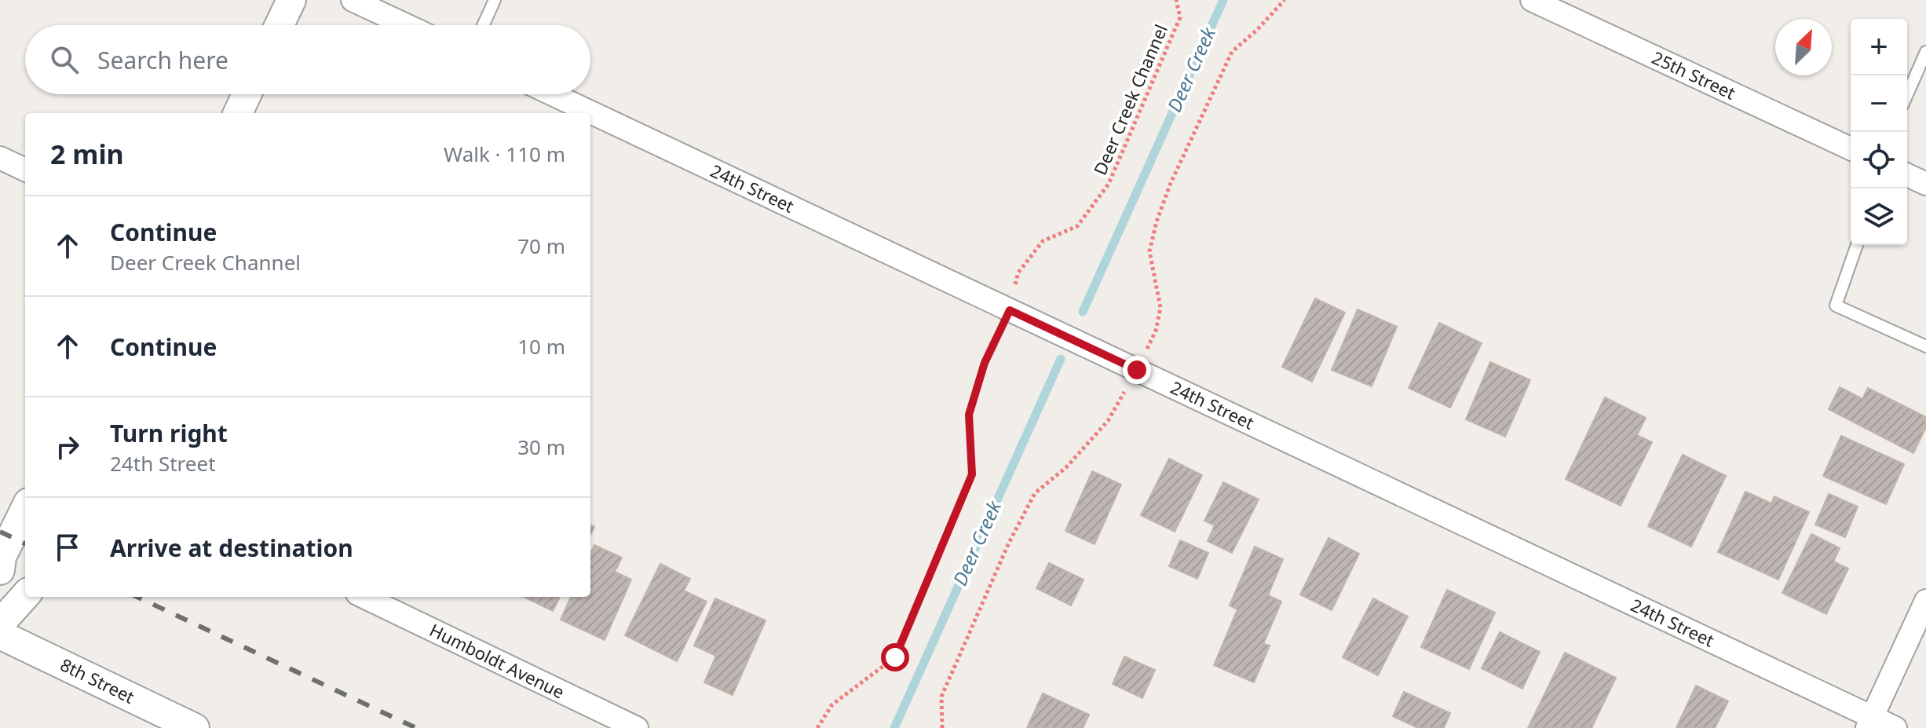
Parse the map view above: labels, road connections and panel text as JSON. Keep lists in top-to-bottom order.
{
  "streets": {
    "street": [
      "25th Street",
      "24th Street",
      "Humboldt Avenue",
      "8th Street"
    ],
    "path": ["Deer Creek Channel"]
  },
  "crossings": [
    ["Deer Creek Channel", "24th Street"]
  ],
  "water": ["Deer Creek"],
  "north": "top right",
  "page": {
    "map_buttons": ["+", "−"],
    "search": "Search here",
    "heading": ["2 min", "Walk · 110 m"],
    "list": [
      ["Continue", "Deer Creek Channel", "70 m"],
      ["Continue", "10 m"],
      ["Turn right", "24th Street", "30 m"],
      "Arrive at destination"
    ]
  }
}
